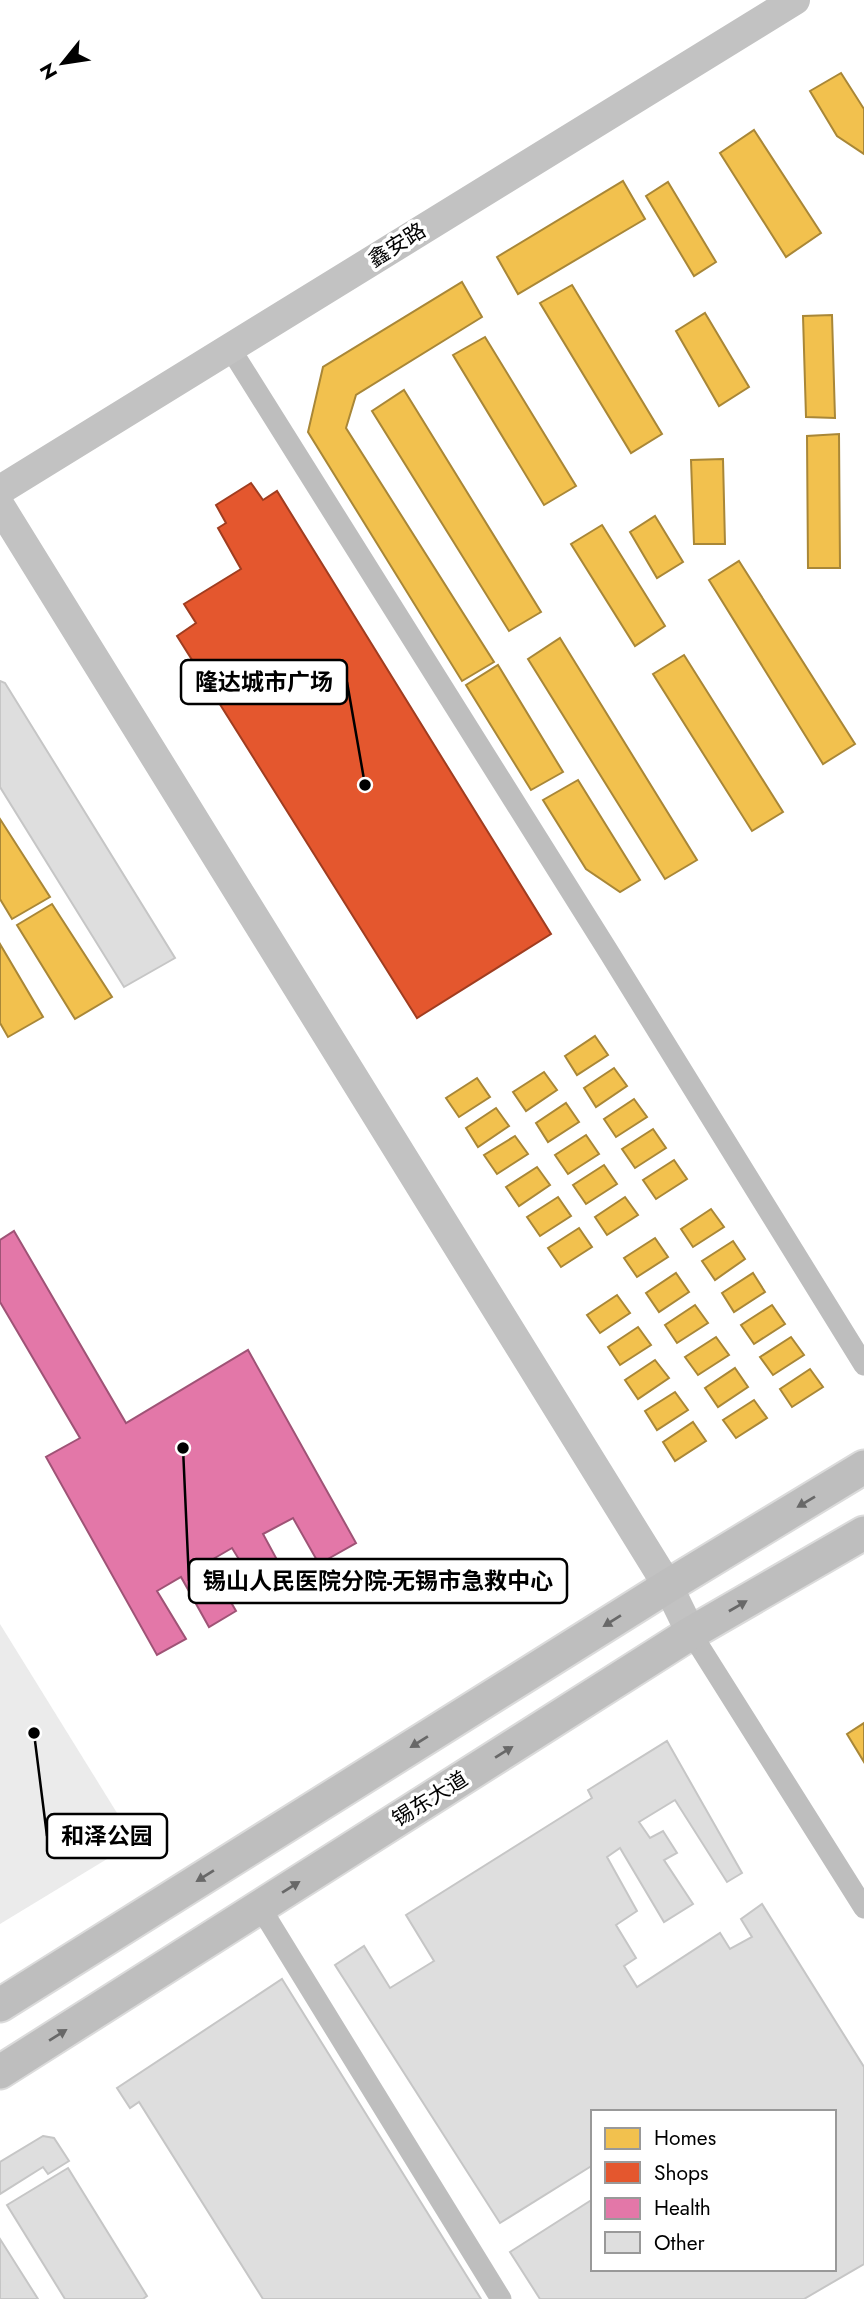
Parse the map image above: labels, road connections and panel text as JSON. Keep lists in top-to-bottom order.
{
  "streets": {
    "main road": ["锡东大道"],
    "street": ["鑫安路"]
  },
  "places": ["隆达城市广场", "锡山人民医院分院-无锡市急救中心", "和泽公园"],
  "legend": [
    "Homes",
    "Shops",
    "Health",
    "Other"
  ],
  "north": "bottom left"
}
